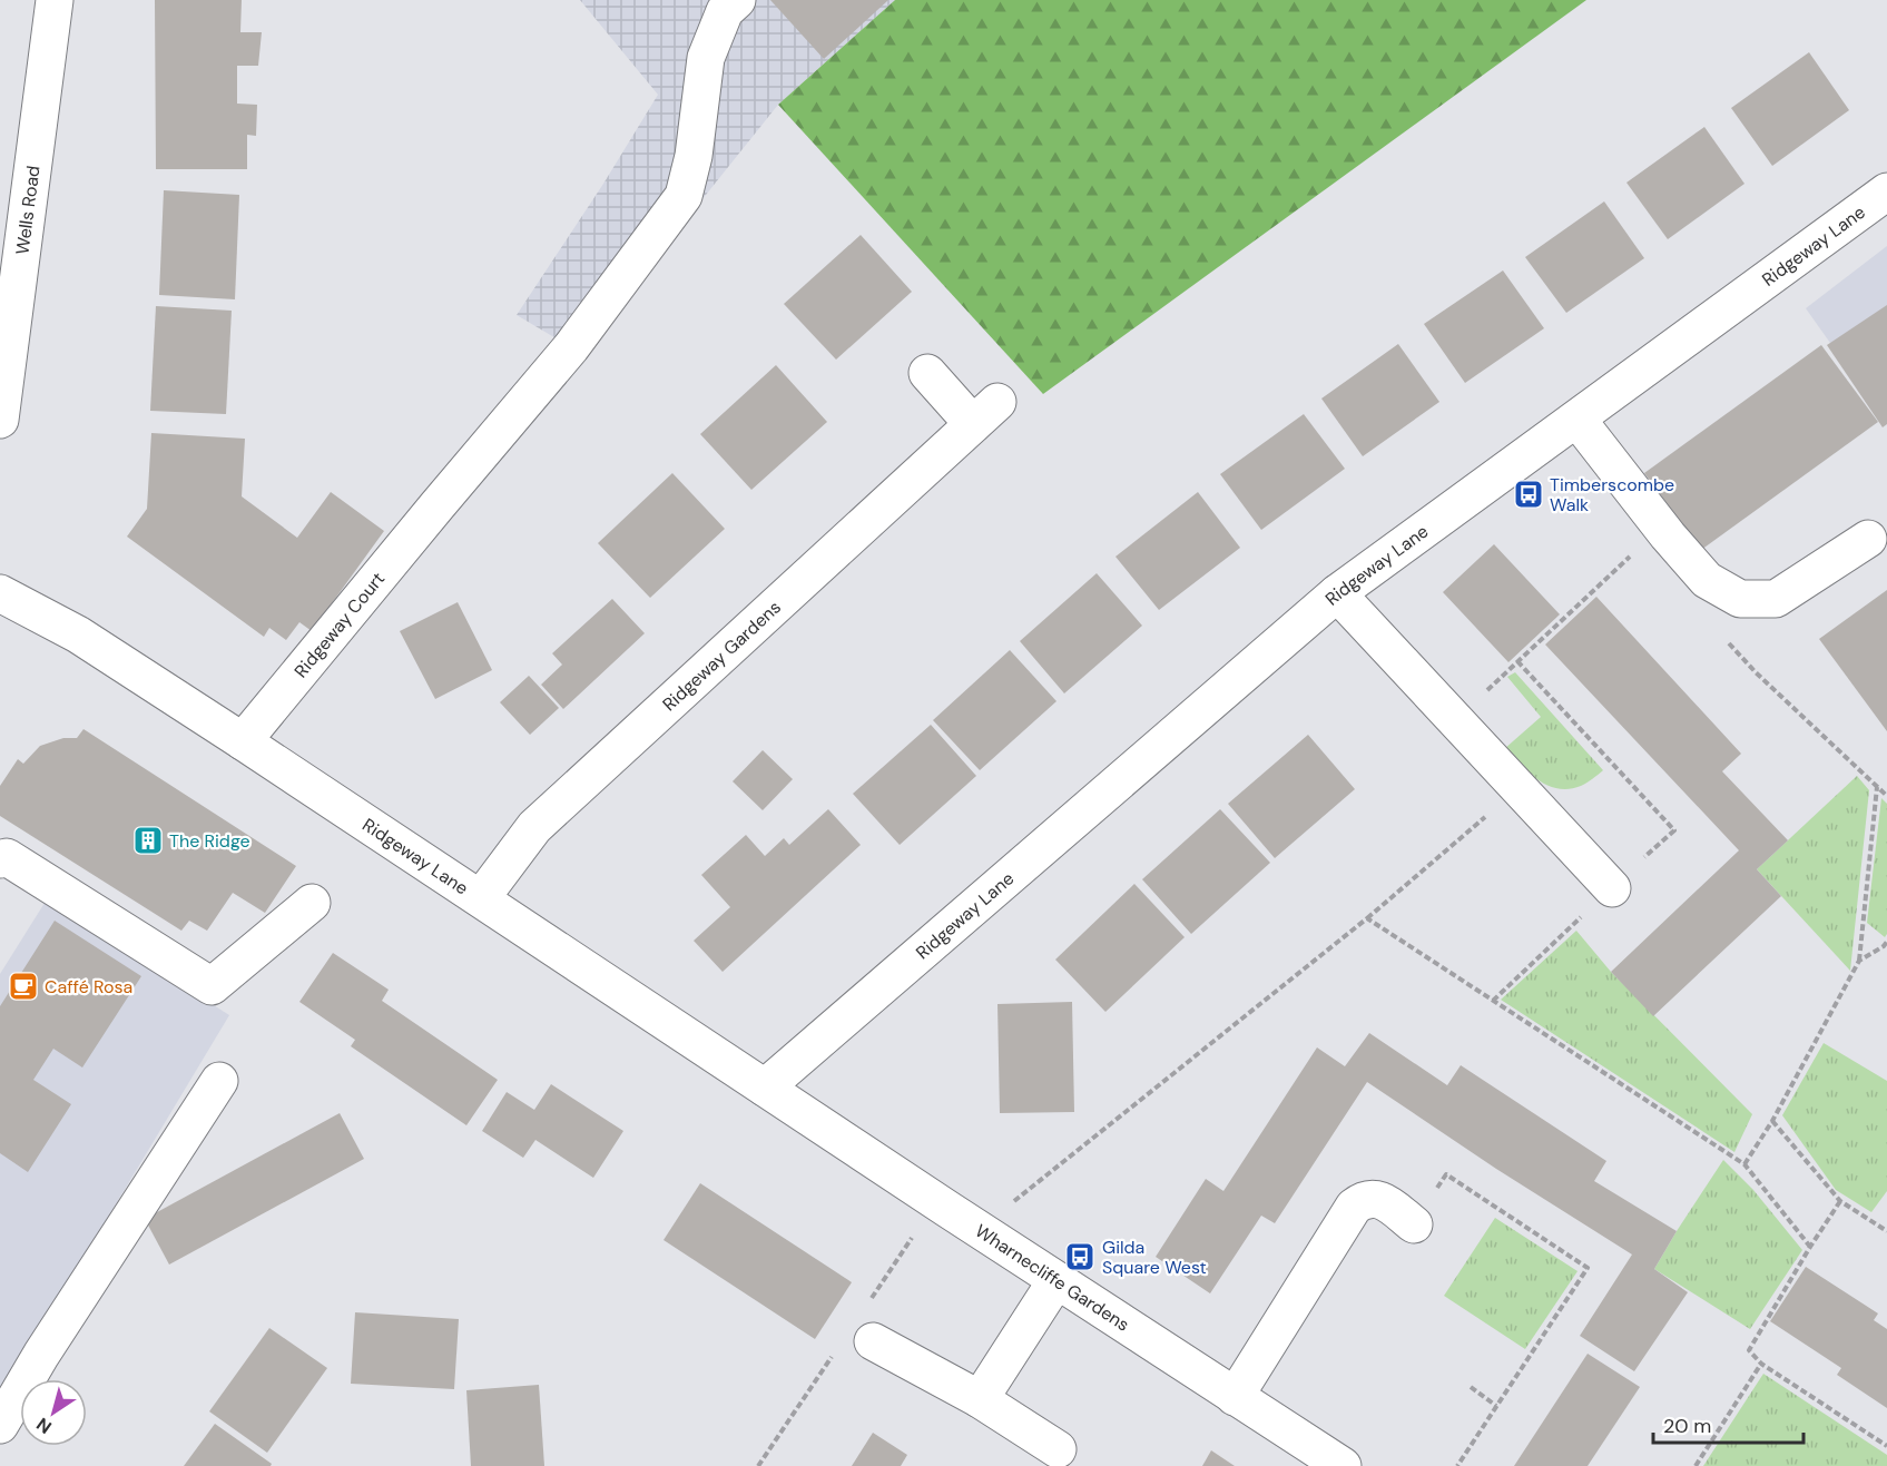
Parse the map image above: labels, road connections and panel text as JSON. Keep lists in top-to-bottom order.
{
  "streets": {
    "main road": [
      "Wells Road",
      "Ridgeway Lane",
      "Ridgeway Court",
      "Ridgeway Gardens",
      "Wharnecliffe Gardens"
    ]
  },
  "crossings": [
    ["Ridgeway Lane", "Ridgeway Court"],
    ["Ridgeway Lane", "Ridgeway Gardens"],
    ["Ridgeway Lane", "Wharnecliffe Gardens"]
  ],
  "places": {
    "bus stop": ["Timberscombe Walk", "Gilda Square West"],
    "building": ["The Ridge"],
    "cafe": ["Caffé Rosa"]
  },
  "scale_bar": "20 m",
  "north": "bottom left"
}
